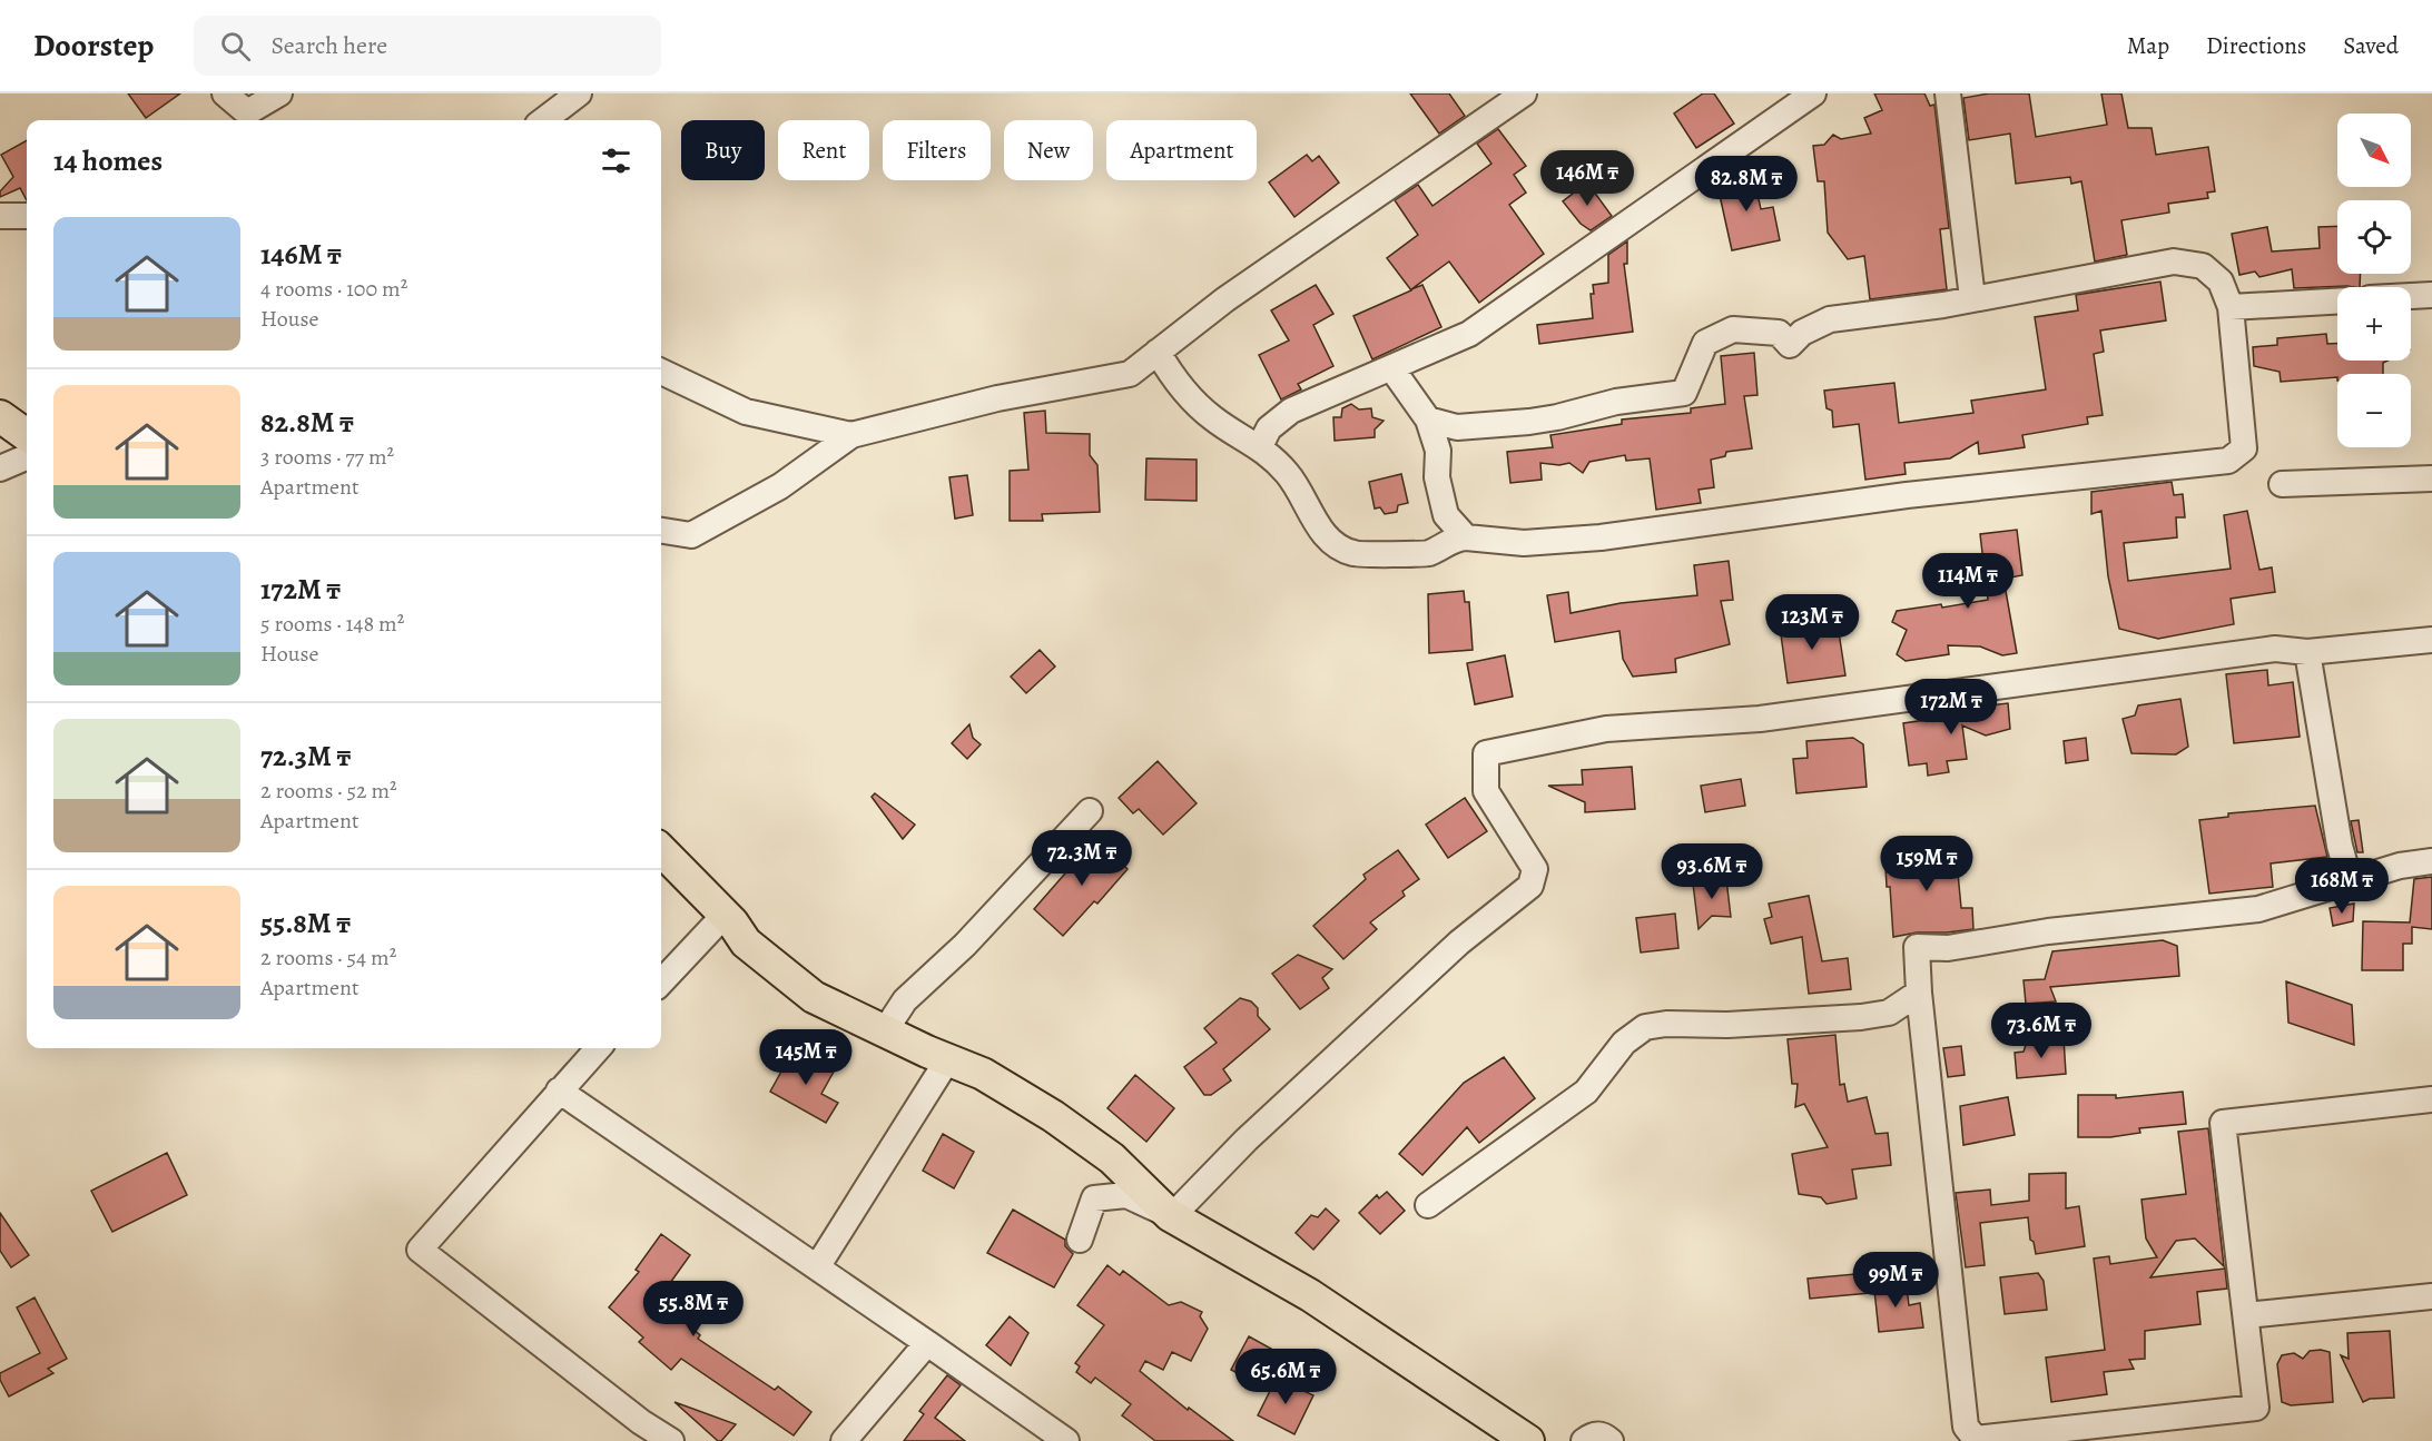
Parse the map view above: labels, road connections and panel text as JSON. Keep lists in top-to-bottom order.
{
  "north": "bottom right",
  "page": {
    "header": "Doorstep",
    "search": "Search here",
    "nav": ["Map", "Directions", "Saved"],
    "map_buttons": ["+", "−"],
    "chip": [
      "Buy",
      "Rent",
      "Filters",
      "New",
      "Apartment"
    ],
    "heading": "14 homes",
    "price": [
      "146M ₸",
      "82.8M ₸",
      "114M ₸",
      "123M ₸",
      "172M ₸",
      "72.3M ₸",
      "159M ₸",
      "93.6M ₸",
      "168M ₸",
      "73.6M ₸",
      "145M ₸",
      "99M ₸",
      "55.8M ₸",
      "65.6M ₸"
    ],
    "list": [
      {
        "name": "146M ₸",
        "note": "4 rooms · 100 m² · House"
      },
      {
        "name": "82.8M ₸",
        "note": "3 rooms · 77 m² · Apartment"
      },
      {
        "name": "172M ₸",
        "note": "5 rooms · 148 m² · House"
      },
      {
        "name": "72.3M ₸",
        "note": "2 rooms · 52 m² · Apartment"
      },
      {
        "name": "55.8M ₸",
        "note": "2 rooms · 54 m² · Apartment"
      }
    ]
  }
}
